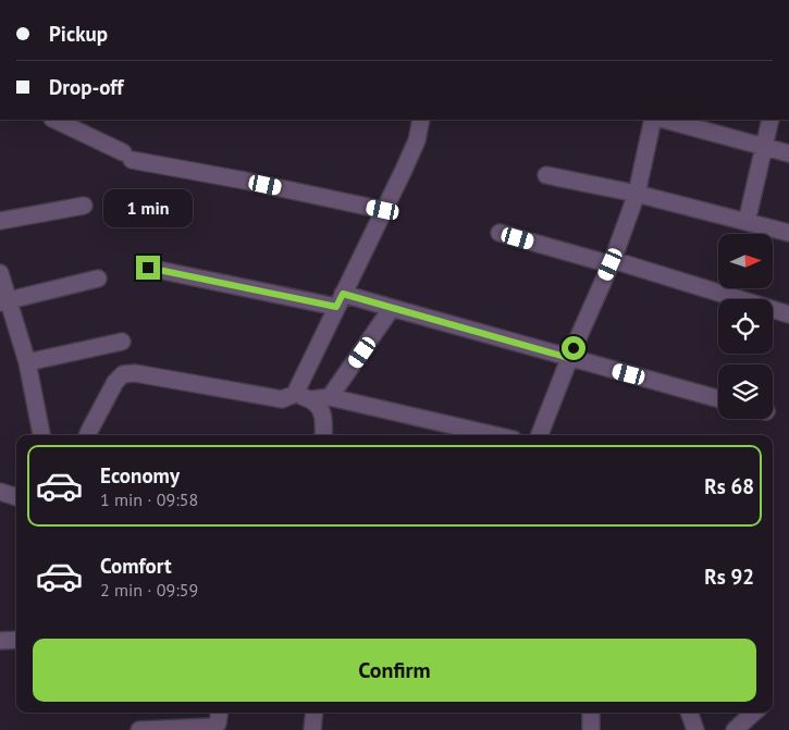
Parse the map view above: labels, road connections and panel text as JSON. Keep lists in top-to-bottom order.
{
  "north": "right",
  "page": {
    "banner": ["Pickup", "Drop-off"],
    "bubble": "1 min",
    "list": [
      {
        "name": "Economy",
        "note": "1 min · 09:58",
        "value": "Rs 68"
      },
      {
        "name": "Comfort",
        "note": "2 min · 09:59",
        "value": "Rs 92"
      }
    ],
    "buttons": "Confirm"
  }
}
